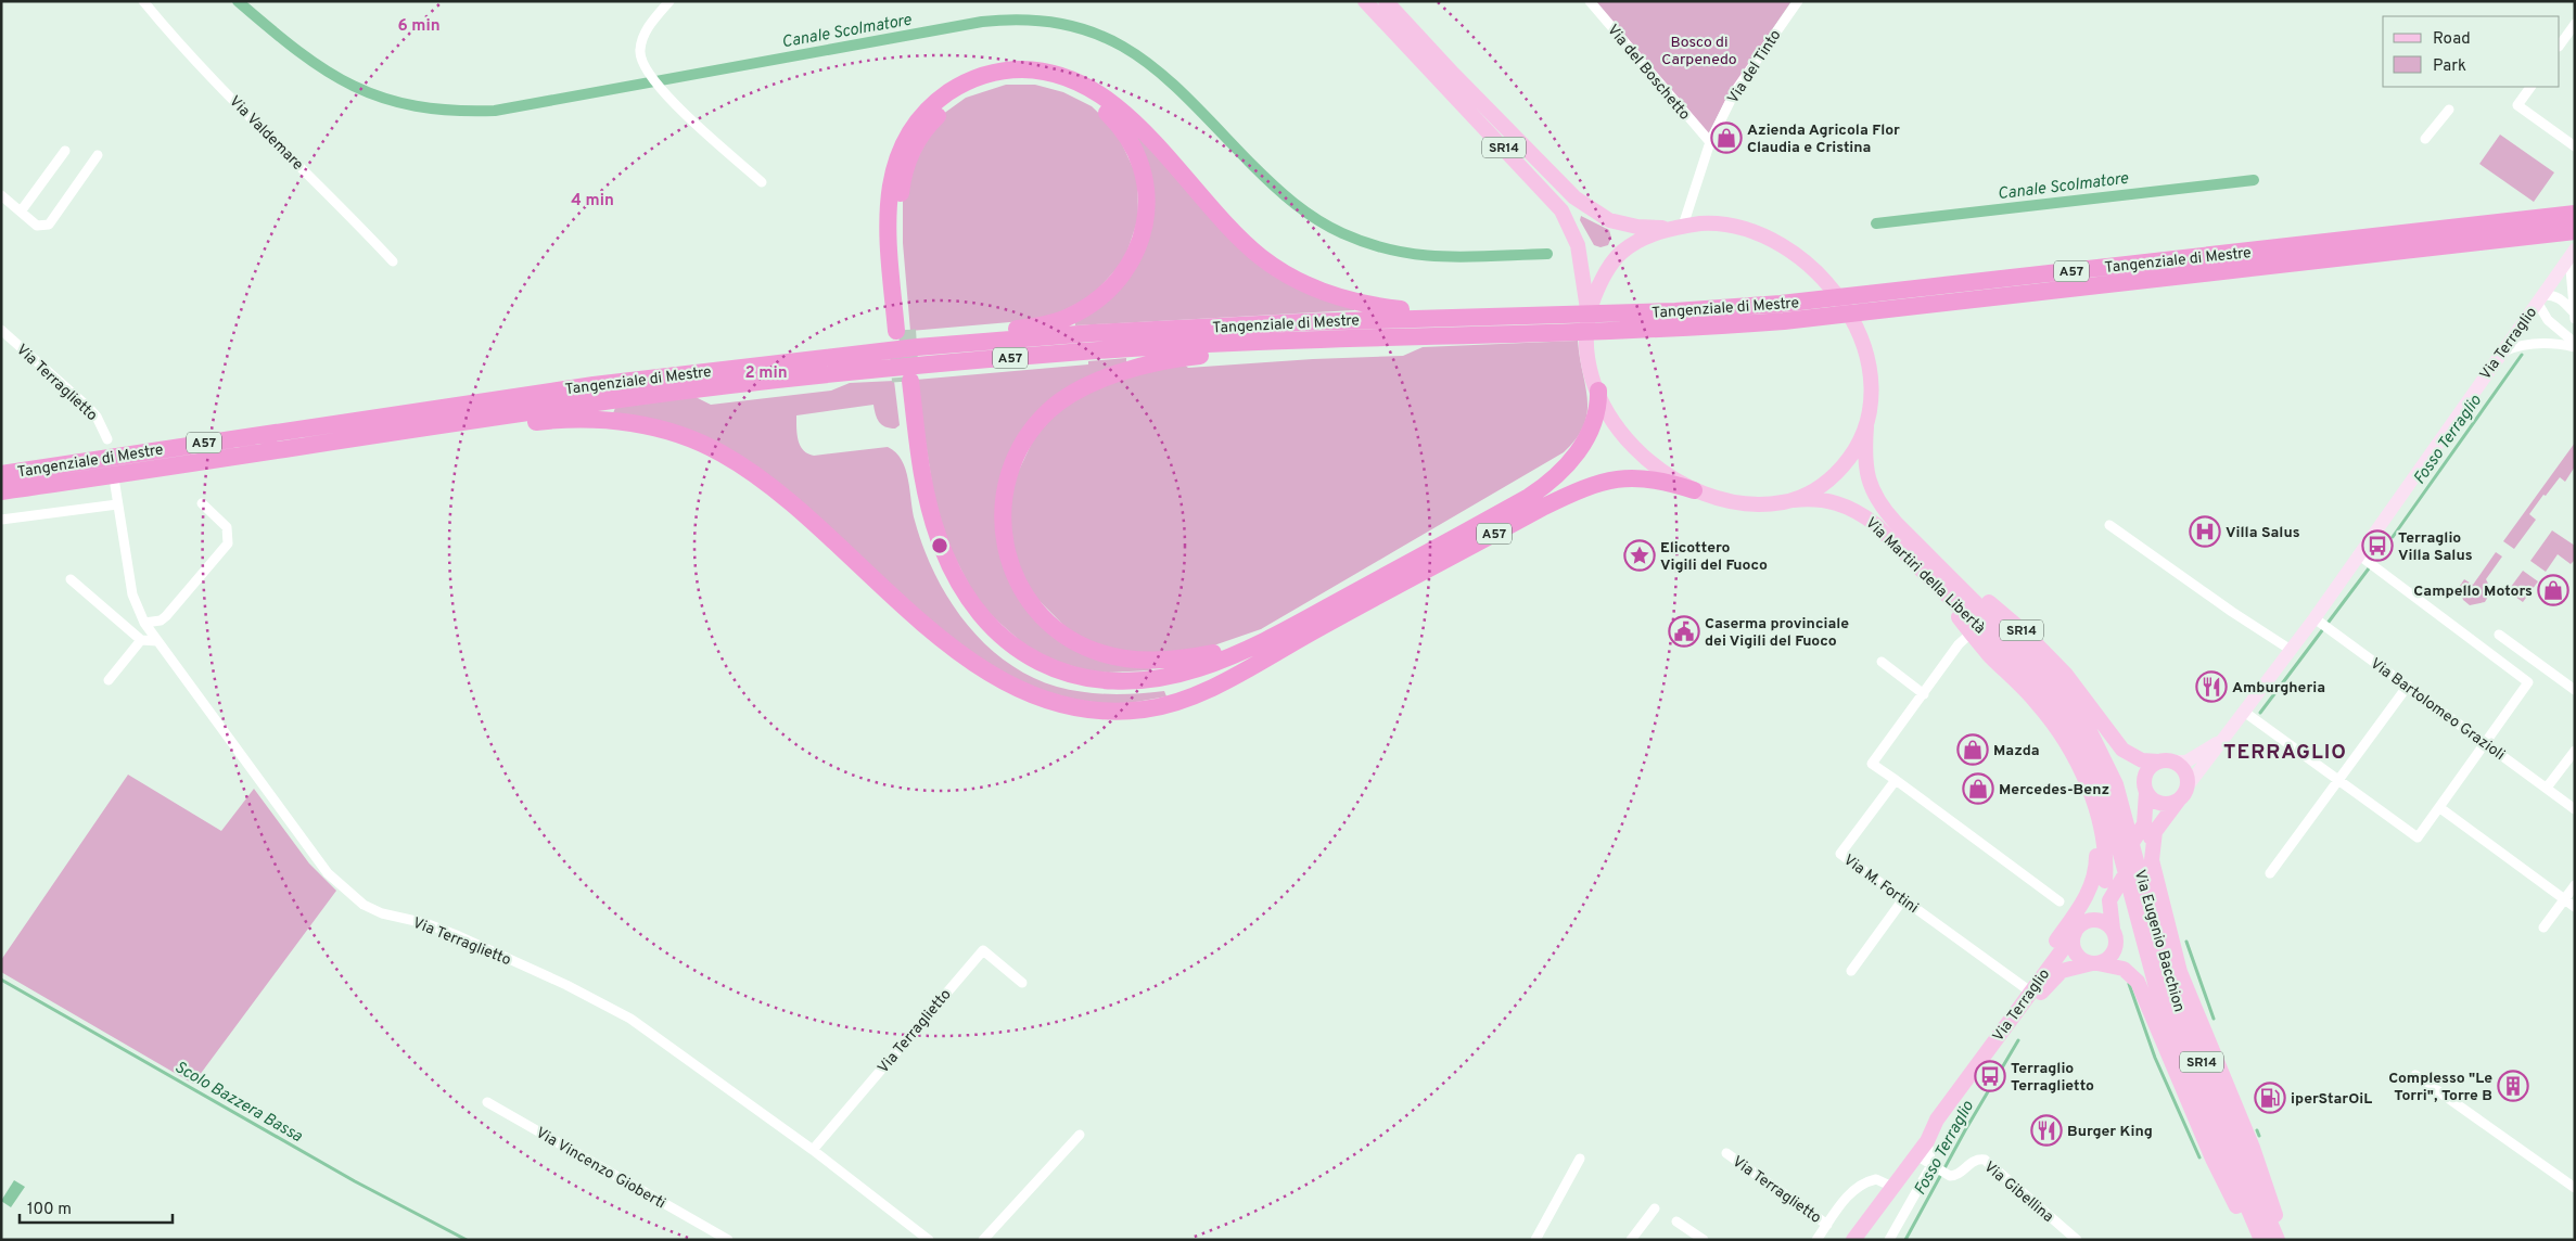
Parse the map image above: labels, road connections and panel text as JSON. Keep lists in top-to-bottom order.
{
  "streets": {
    "highway": ["Tangenziale di Mestre", "A57"],
    "main road": [
      "SR14",
      "Via Terraglio",
      "Via Martiri della Libertà",
      "Via Eugenio Bacchion"
    ],
    "street": [
      "Via del Tinto",
      "Via del Boschetto",
      "Via Valdemare",
      "Via Terraglietto",
      "Via Bartolomeo Grazioli",
      "Via M. Fortini",
      "Via Vincenzo Gioberti",
      "Via Gibellina"
    ]
  },
  "crossings": [
    ["Via del Tinto", "Via del Boschetto"],
    ["Via del Tinto", "SR14"],
    ["SR14", "A57"],
    ["SR14", "Via Terraglio"],
    ["SR14", "Via Martiri della Libertà"],
    ["SR14", "Via Eugenio Bacchion"],
    ["Tangenziale di Mestre", "A57"],
    ["Via Terraglio", "Via Terraglietto"],
    ["Via Terraglio", "Via Martiri della Libertà"],
    ["Via Terraglio", "Via Bartolomeo Grazioli"],
    ["Via Terraglio", "Via M. Fortini"],
    ["Via Terraglio", "Via Eugenio Bacchion"],
    ["Via Terraglio", "Via Gibellina"],
    ["Via Martiri della Libertà", "Via Eugenio Bacchion"]
  ],
  "districts": ["TERRAGLIO"],
  "water": ["Canale Scolmatore", "Fosso Terraglio", "Scolo Bazzera Bassa"],
  "parks": ["Bosco di Carpenedo"],
  "places": {
    "shop": [
      "Azienda Agricola Flor Claudia e Cristina",
      "Campello Motors",
      "Mazda",
      "Mercedes-Benz"
    ],
    "hospital": ["Villa Salus"],
    "bus stop": ["Terraglio Villa Salus", "Terraglio Terraglietto"],
    "place": ["Elicottero Vigili del Fuoco"],
    "public building": ["Caserma provinciale dei Vigili del Fuoco"],
    "restaurant": ["Amburgheria", "Burger King"],
    "building": ["Complesso \"Le Torri\", Torre B"],
    "fuel station": ["iperStarOiL"]
  },
  "legend": ["Road", "Park"],
  "scale_bar": "100 m",
  "rings": ["6 min", "4 min", "2 min"]
}
